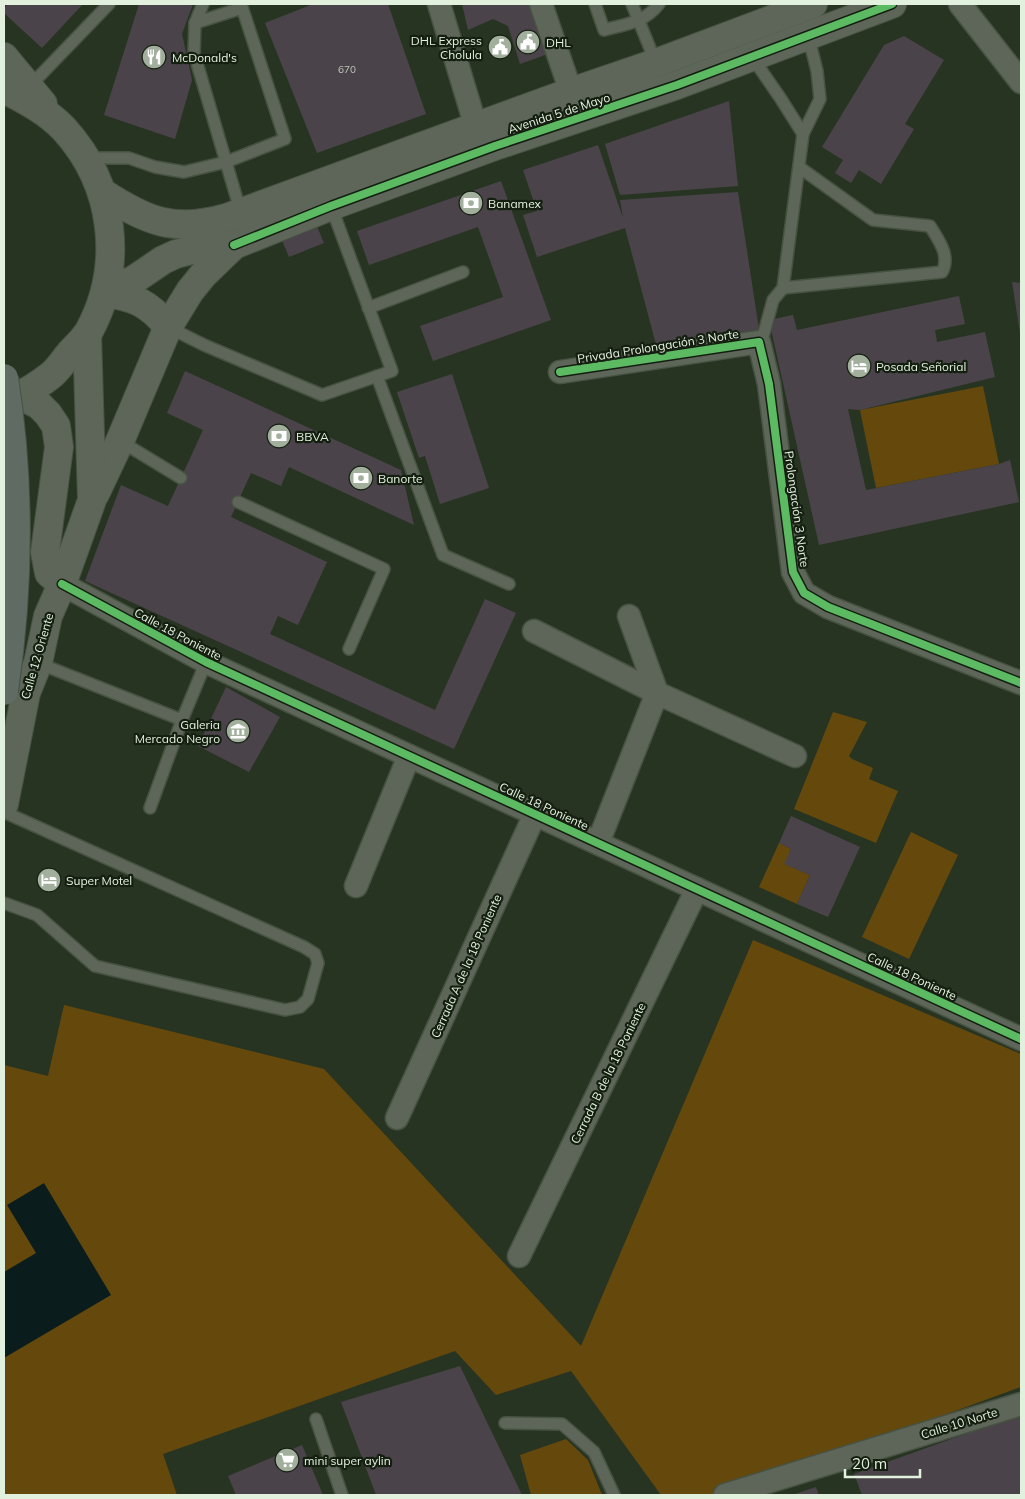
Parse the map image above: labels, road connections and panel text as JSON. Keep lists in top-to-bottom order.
{
  "streets": {
    "main road": ["Avenida 5 de Mayo", "Calle 12 Oriente"],
    "street": [
      "Privada Prolongación 3 Norte",
      "Prolongación 3 Norte",
      "Calle 18 Poniente",
      "Cerrada A de la 18 Poniente",
      "Cerrada B de la 18 Poniente",
      "Calle 10 Norte"
    ]
  },
  "crossings": [
    ["Privada Prolongación 3 Norte", "Prolongación 3 Norte"],
    ["Calle 18 Poniente", "Calle 12 Oriente"],
    ["Calle 18 Poniente", "Cerrada A de la 18 Poniente"],
    ["Calle 18 Poniente", "Cerrada B de la 18 Poniente"]
  ],
  "places": {
    "public building": ["DHL", "DHL Express Cholula"],
    "restaurant": ["McDonald's"],
    "bank": ["Banamex", "BBVA", "Banorte"],
    "hotel": ["Posada Señorial", "Super Motel"],
    "museum": ["Galeria Mercado Negro"],
    "supermarket": ["mini super aylin"]
  },
  "house_numbers": ["670"],
  "scale_bar": "20 m"
}
